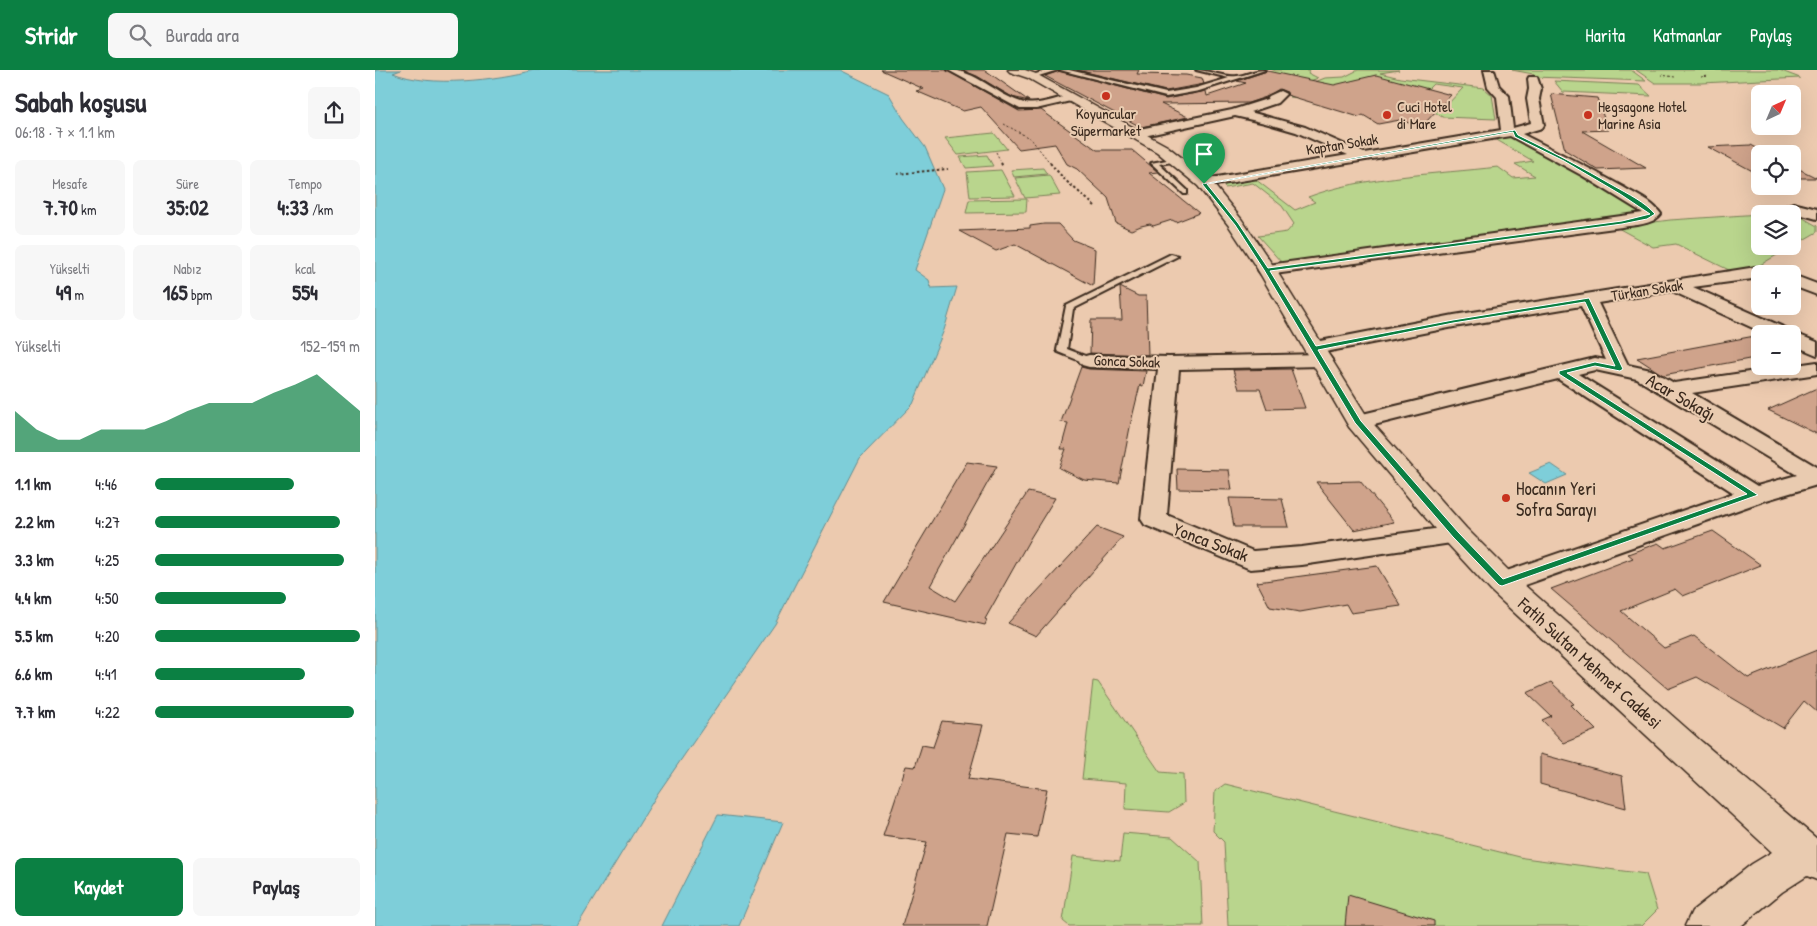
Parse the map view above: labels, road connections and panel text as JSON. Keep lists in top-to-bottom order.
{
  "streets": {
    "street": [
      "Kaptan Sokak",
      "Türkan Sokak",
      "Gonca Sokak",
      "Acar Sokağı",
      "Yonca Sokak",
      "Fatih Sultan Mehmet Caddesi"
    ]
  },
  "crossings": [
    ["Kaptan Sokak", "Fatih Sultan Mehmet Caddesi"],
    ["Türkan Sokak", "Gonca Sokak"],
    ["Türkan Sokak", "Fatih Sultan Mehmet Caddesi"],
    ["Gonca Sokak", "Yonca Sokak"],
    ["Gonca Sokak", "Fatih Sultan Mehmet Caddesi"],
    ["Acar Sokağı", "Fatih Sultan Mehmet Caddesi"],
    ["Yonca Sokak", "Fatih Sultan Mehmet Caddesi"]
  ],
  "places": [
    "Koyuncular Süpermarket",
    "Cuci Hotel di Mare",
    "Hegsagone Hotel Marine Asia",
    "Hocanın Yeri Sofra Sarayı"
  ],
  "north": "top right",
  "page": {
    "header": "Stridr",
    "search": "Burada ara",
    "nav": ["Harita", "Katmanlar", "Paylaş"],
    "heading": ["Sabah koşusu", "06:18 · 7 × 1.1 km"],
    "map_buttons": ["+", "−"],
    "stats": [
      ["Mesafe", "7.70 km"],
      ["Süre", "35:02"],
      ["Tempo", "4:33 /km"],
      ["Yükselti", "49 m"],
      ["Nabız", "165 bpm"],
      ["kcal", "554"]
    ],
    "chart": ["Yükselti", "152–159 m"],
    "list": [
      {
        "name": "1.1 km",
        "note": "4:46"
      },
      {
        "name": "2.2 km",
        "note": "4:27"
      },
      {
        "name": "3.3 km",
        "note": "4:25"
      },
      {
        "name": "4.4 km",
        "note": "4:50"
      },
      {
        "name": "5.5 km",
        "note": "4:20"
      },
      {
        "name": "6.6 km",
        "note": "4:41"
      },
      {
        "name": "7.7 km",
        "note": "4:22"
      }
    ],
    "buttons": ["Kaydet", "Paylaş"]
  }
}
